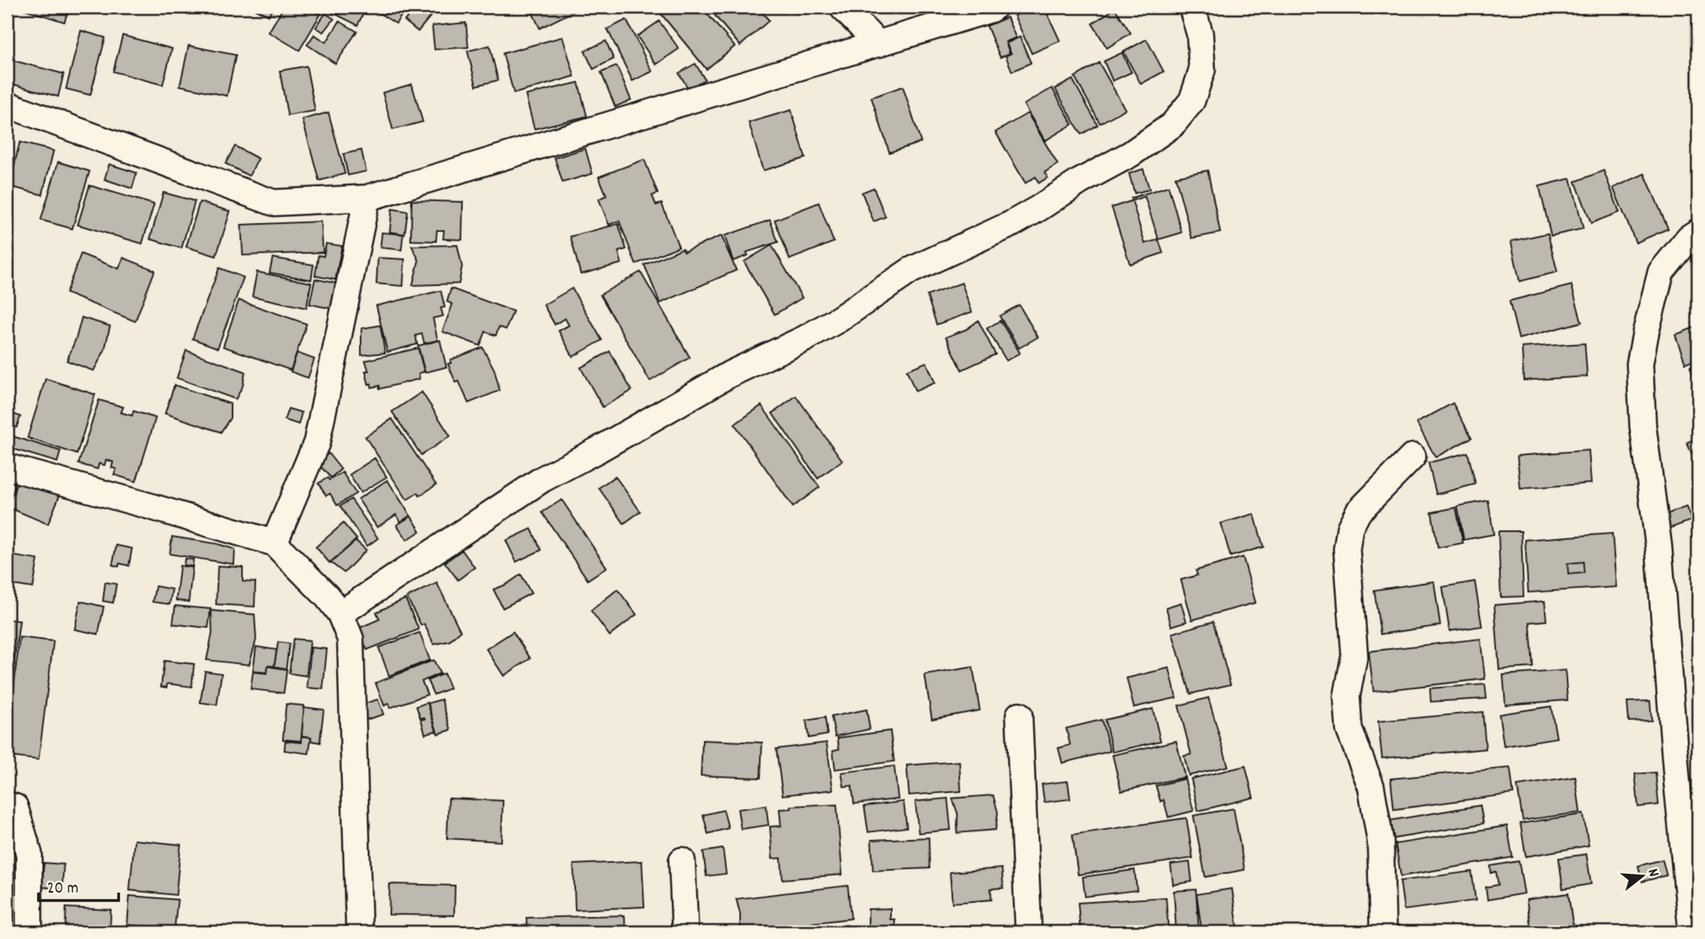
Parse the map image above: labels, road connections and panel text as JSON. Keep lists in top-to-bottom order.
{
  "scale_bar": "20 m",
  "north": "right"
}
